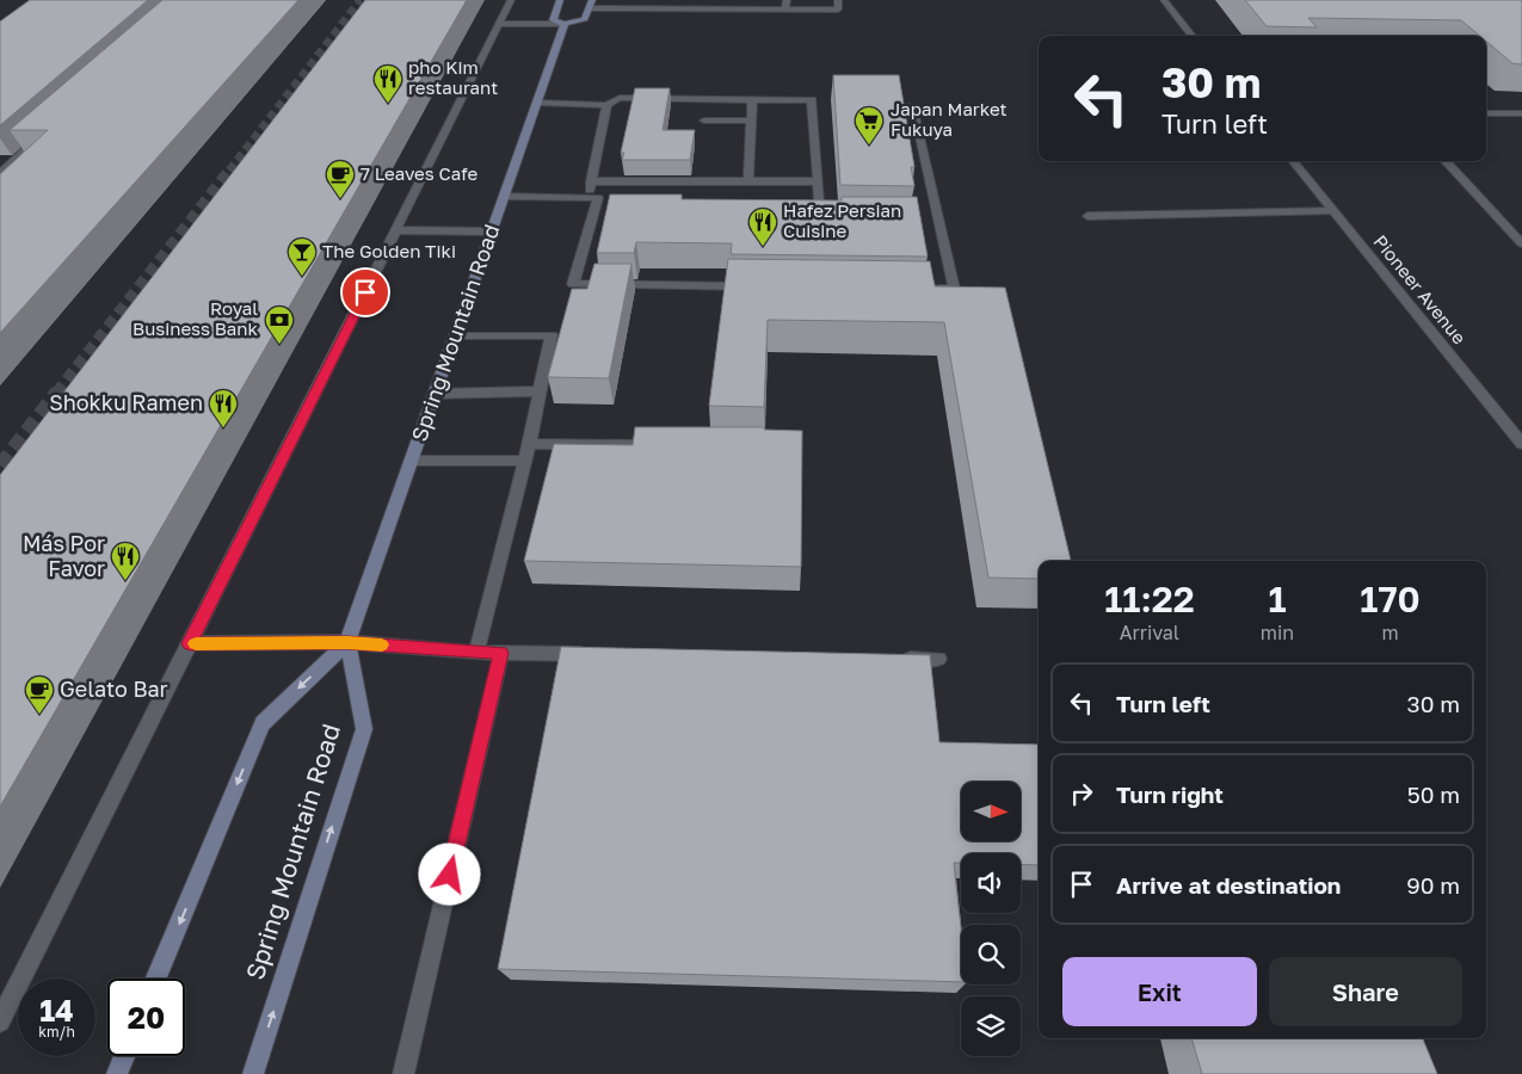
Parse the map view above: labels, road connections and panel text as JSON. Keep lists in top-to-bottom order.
{
  "streets": {
    "main road": ["Spring Mountain Road"],
    "street": ["Pioneer Avenue"]
  },
  "places": {
    "restaurant": [
      "pho Kim restaurant",
      "Hafez Persian Cuisine",
      "Shokku Ramen",
      "Más Por Favor"
    ],
    "supermarket": ["Japan Market Fukuya"],
    "cafe": ["7 Leaves Cafe", "Gelato Bar"],
    "bar": ["The Golden Tiki"],
    "bank": ["Royal Business Bank"]
  },
  "north": "right",
  "page": {
    "turn": ["30 m", "Turn left"],
    "eta": [
      "11:22",
      "Arrival",
      "1",
      "min",
      "170",
      "m"
    ],
    "list": [
      {
        "name": "Turn left",
        "value": "30 m"
      },
      {
        "name": "Turn right",
        "value": "50 m"
      },
      {
        "name": "Arrive at destination",
        "value": "90 m"
      }
    ],
    "buttons": ["Exit", "Share"],
    "speed": "14 km/h",
    "limit": "20"
  }
}
